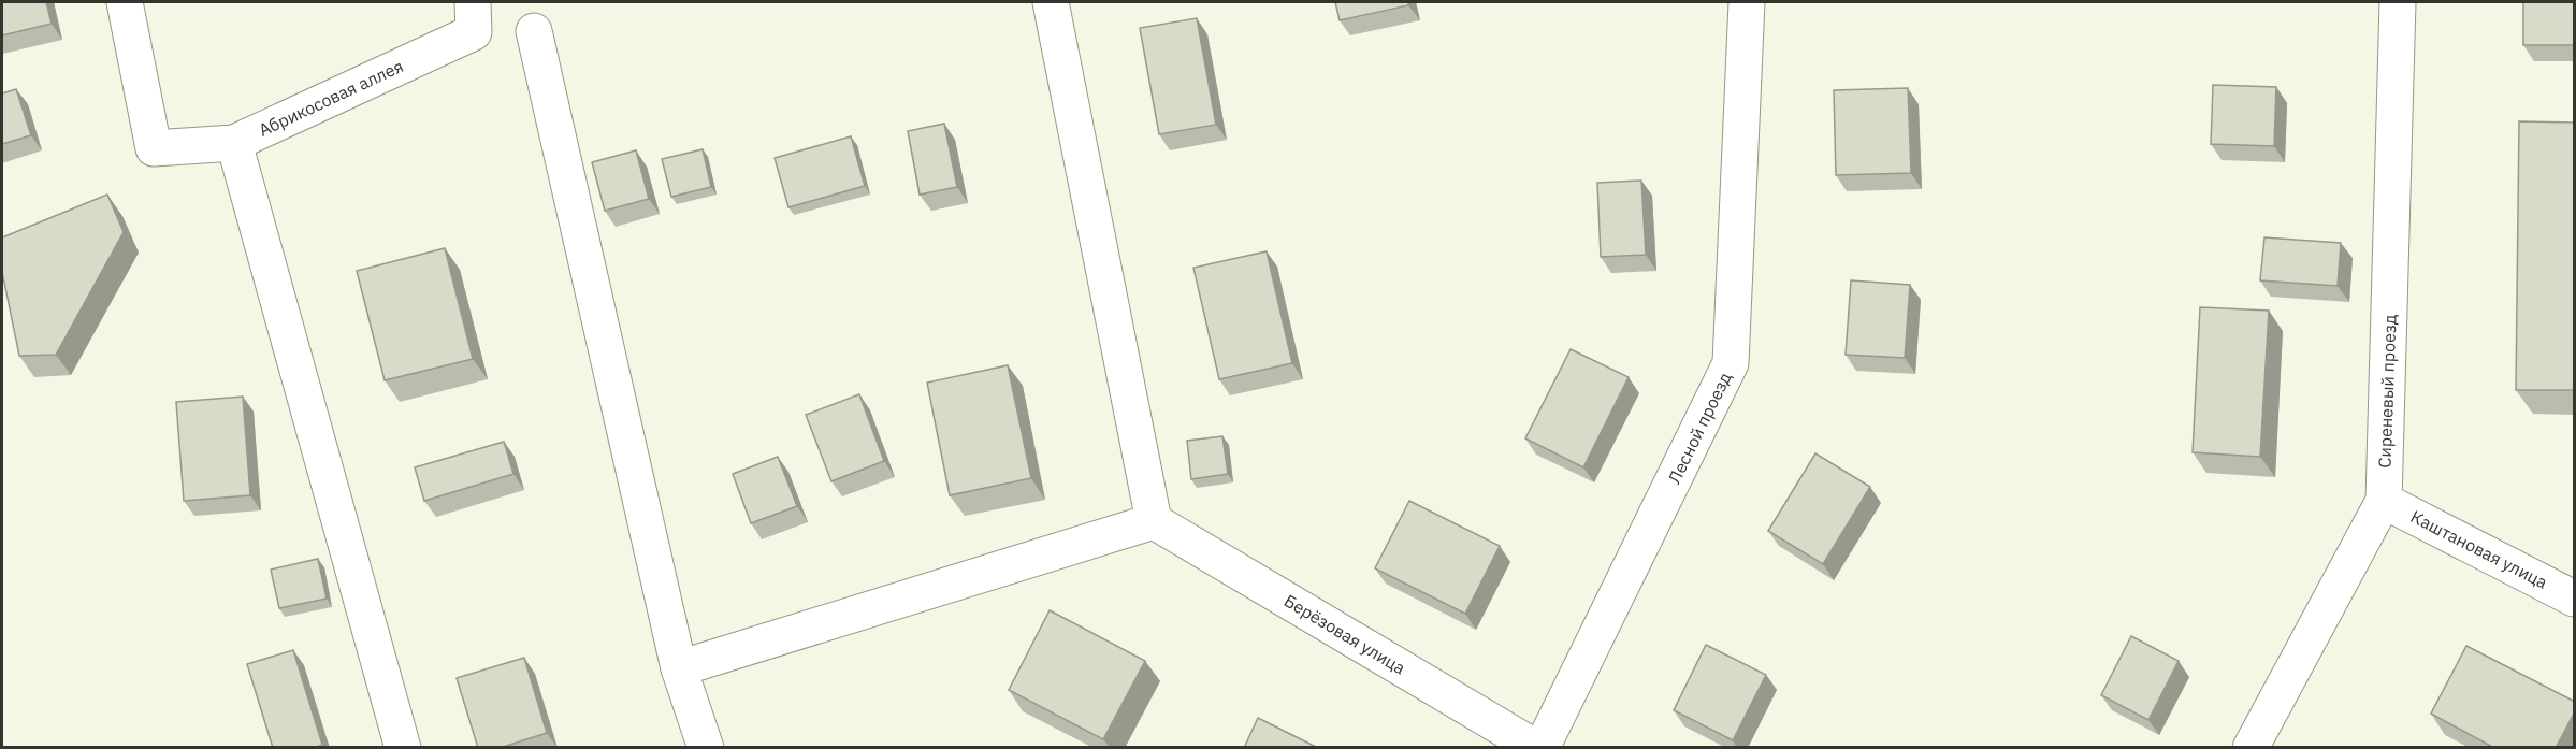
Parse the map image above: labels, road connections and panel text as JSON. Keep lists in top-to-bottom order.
{
  "streets": {
    "street": [
      "Абрикосовая аллея",
      "Сиреневый проезд",
      "Лесной проезд",
      "Каштановая улица",
      "Берёзовая улица"
    ]
  },
  "crossings": [
    ["Сиреневый проезд", "Каштановая улица"]
  ]
}
